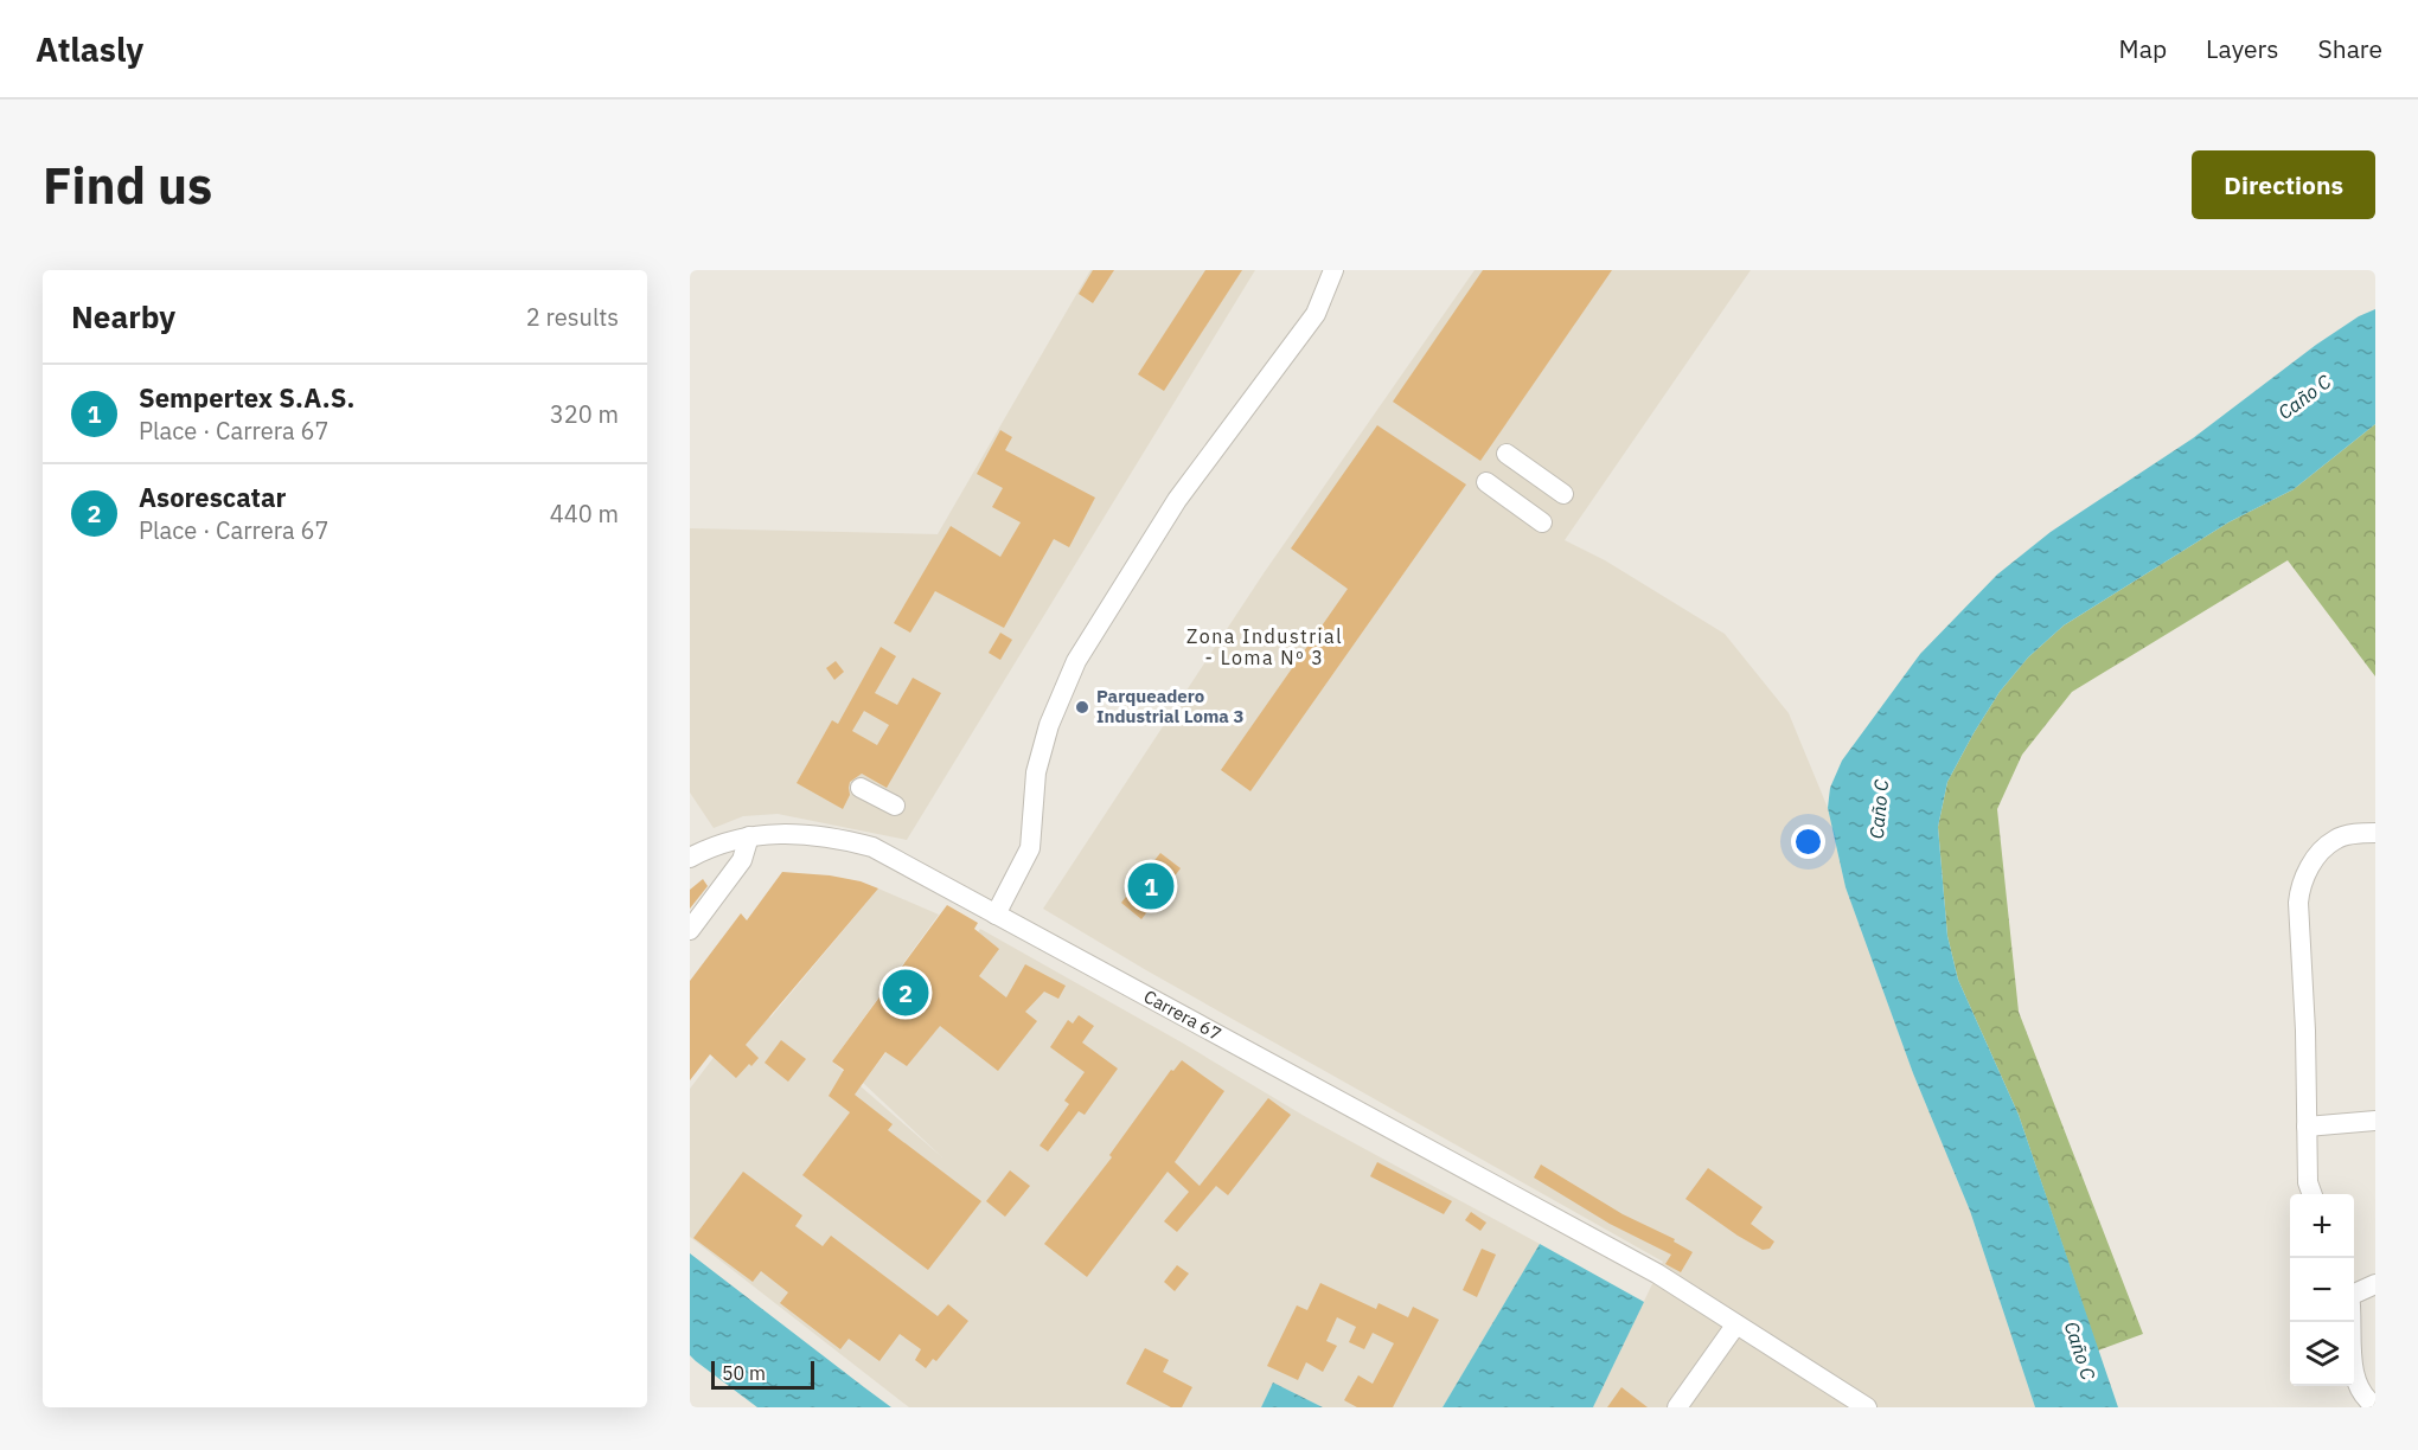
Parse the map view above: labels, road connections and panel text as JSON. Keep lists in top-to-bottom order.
{
  "streets": {
    "street": ["Carrera 67"]
  },
  "districts": ["Zona Industrial - Loma Nº 3"],
  "water": ["Caño C"],
  "places": ["Parqueadero Industrial Loma 3"],
  "scale_bar": "50 m",
  "page": {
    "header": "Atlasly",
    "nav": ["Map", "Layers", "Share"],
    "buttons": "Directions",
    "title": "Find us",
    "heading": ["Nearby", "2 results"],
    "list": [
      {
        "mark": "1",
        "name": "Sempertex S.A.S.",
        "note": "Place · Carrera 67",
        "value": "320 m"
      },
      {
        "mark": "2",
        "name": "Asorescatar",
        "note": "Place · Carrera 67",
        "value": "440 m"
      }
    ],
    "pins": ["1", "2"],
    "map_buttons": ["+", "−"],
    "scale": "50 m"
  }
}
